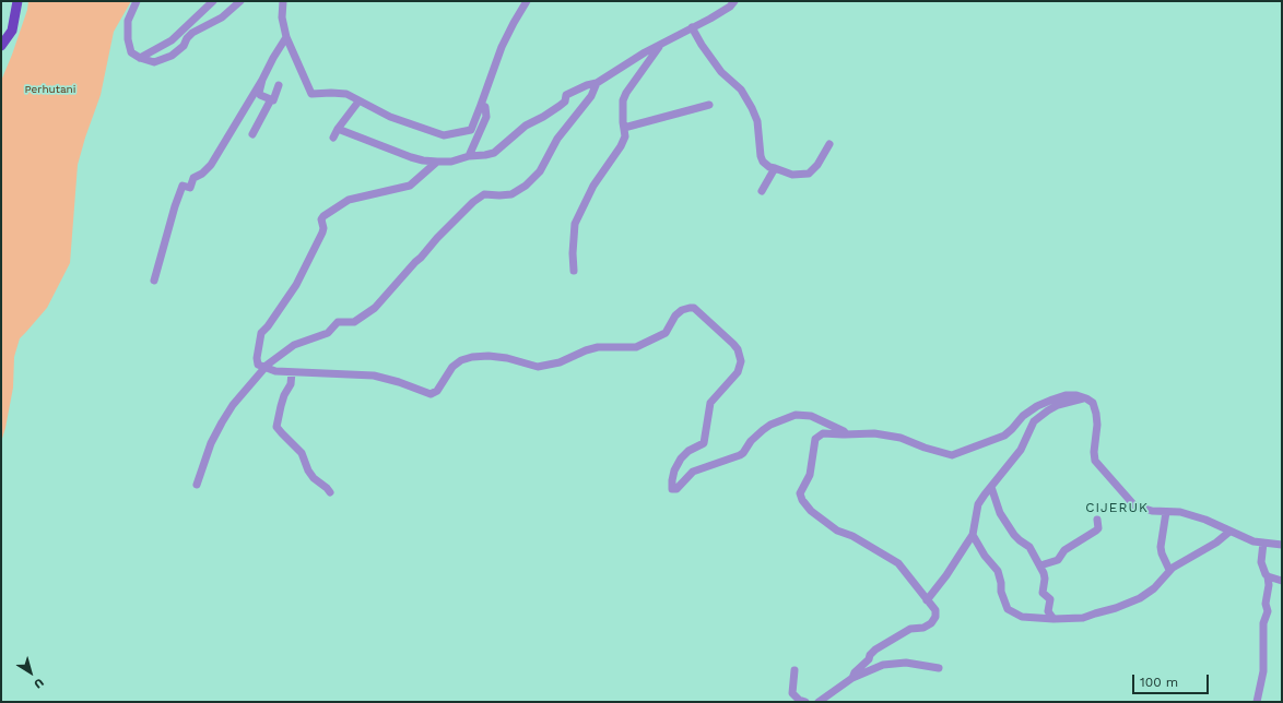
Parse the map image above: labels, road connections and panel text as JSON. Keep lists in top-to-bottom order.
{
  "districts": ["CIJERUK"],
  "parks": ["Perhutani"],
  "scale_bar": "100 m",
  "north": "bottom right"
}
